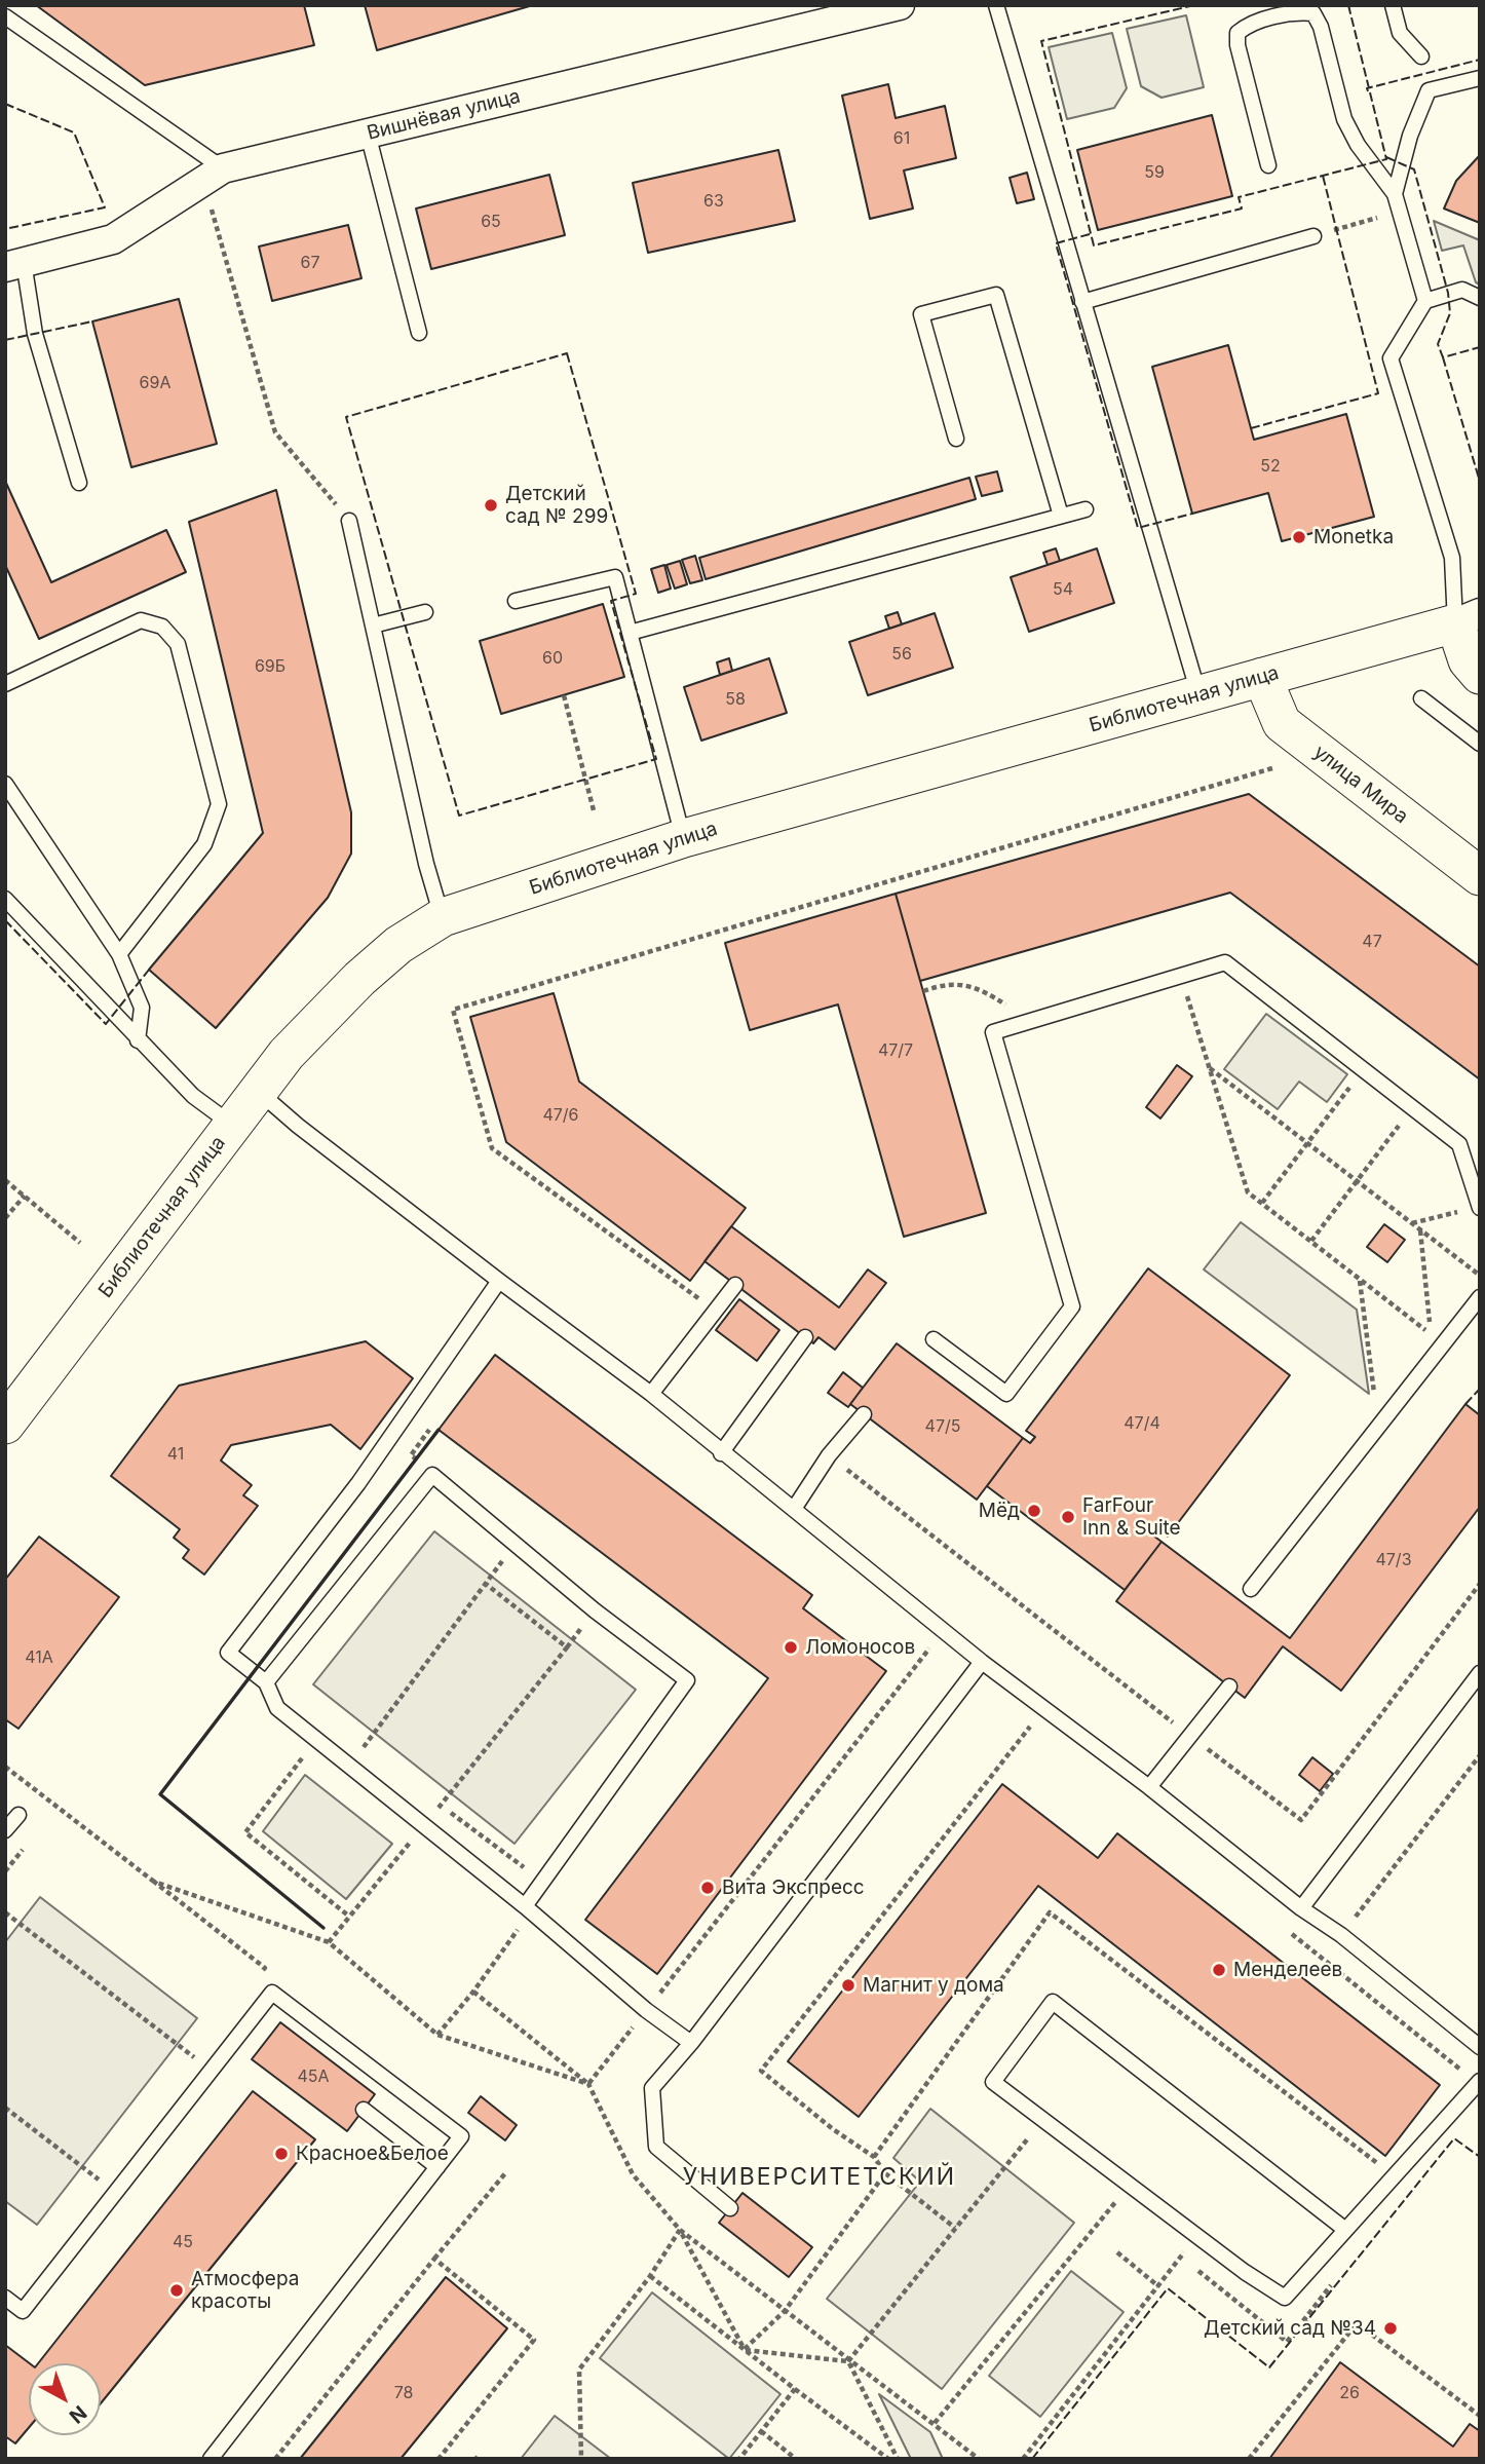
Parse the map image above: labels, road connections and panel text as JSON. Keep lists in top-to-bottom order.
{
  "streets": {
    "street": ["Вишнёвая улица", "Библиотечная улица", "улица Мира"]
  },
  "crossings": [
    ["Библиотечная улица", "улица Мира"]
  ],
  "districts": ["УНИВЕРСИТЕТСКИЙ"],
  "places": [
    "Детский сад № 299",
    "Monetka",
    "Мёд",
    "FarFour Inn & Suite",
    "Ломоносов",
    "Вита Экспресс",
    "Менделеев",
    "Магнит у дома",
    "Красное&Белое",
    "Атмосфера красоты",
    "Детский сад №34"
  ],
  "house_numbers": [
    "61",
    "59",
    "63",
    "65",
    "67",
    "69А",
    "52",
    "54",
    "56",
    "60",
    "69Б",
    "58",
    "47",
    "47/7",
    "47/6",
    "47/4",
    "47/5",
    "41",
    "47/3",
    "41А",
    "45А",
    "45",
    "78",
    "26"
  ],
  "north": "bottom right"
}
